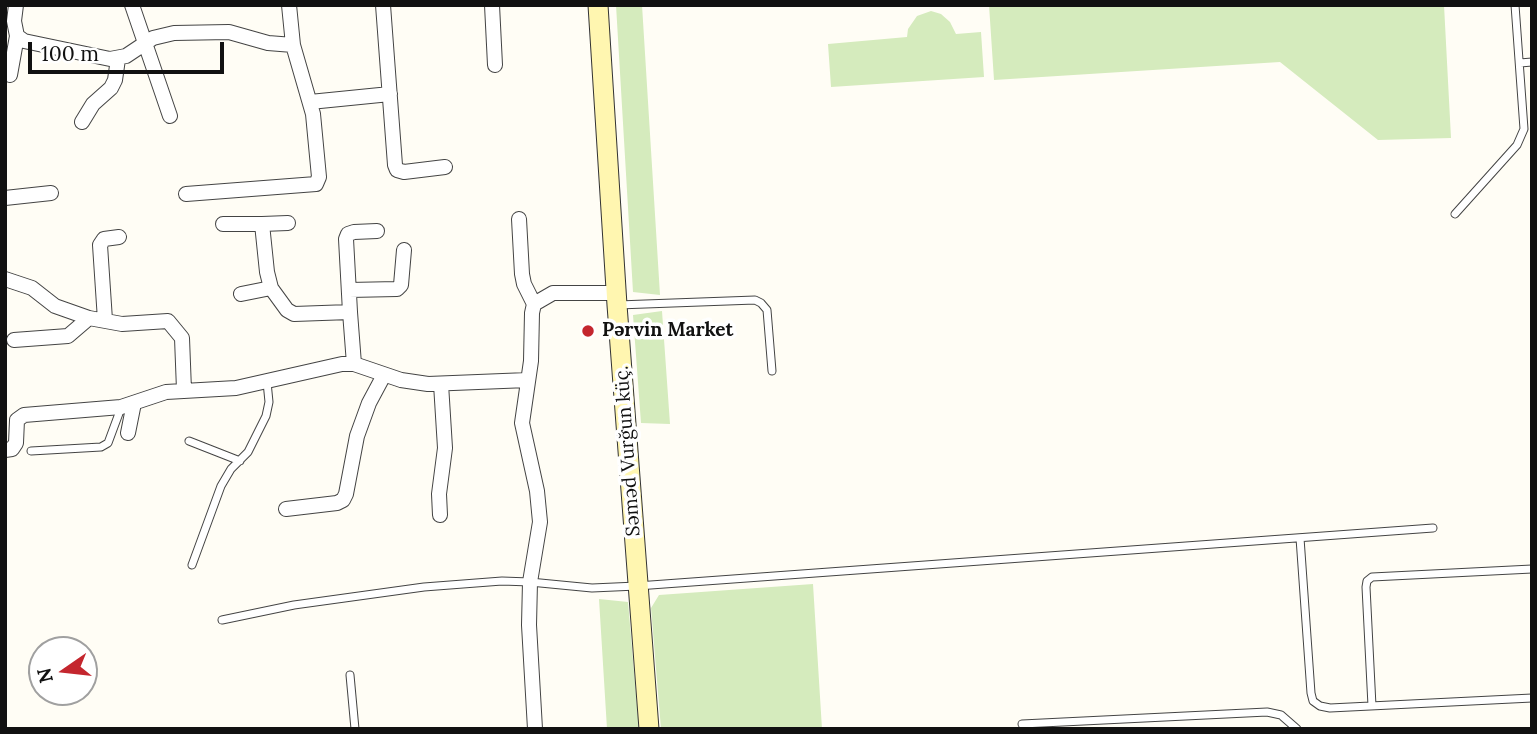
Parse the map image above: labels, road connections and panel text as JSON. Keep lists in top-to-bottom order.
{
  "streets": {
    "main road": ["Səməd Vurğun küç."]
  },
  "places": ["Pərvin Market"],
  "scale_bar": "100 m",
  "north": "left"
}
